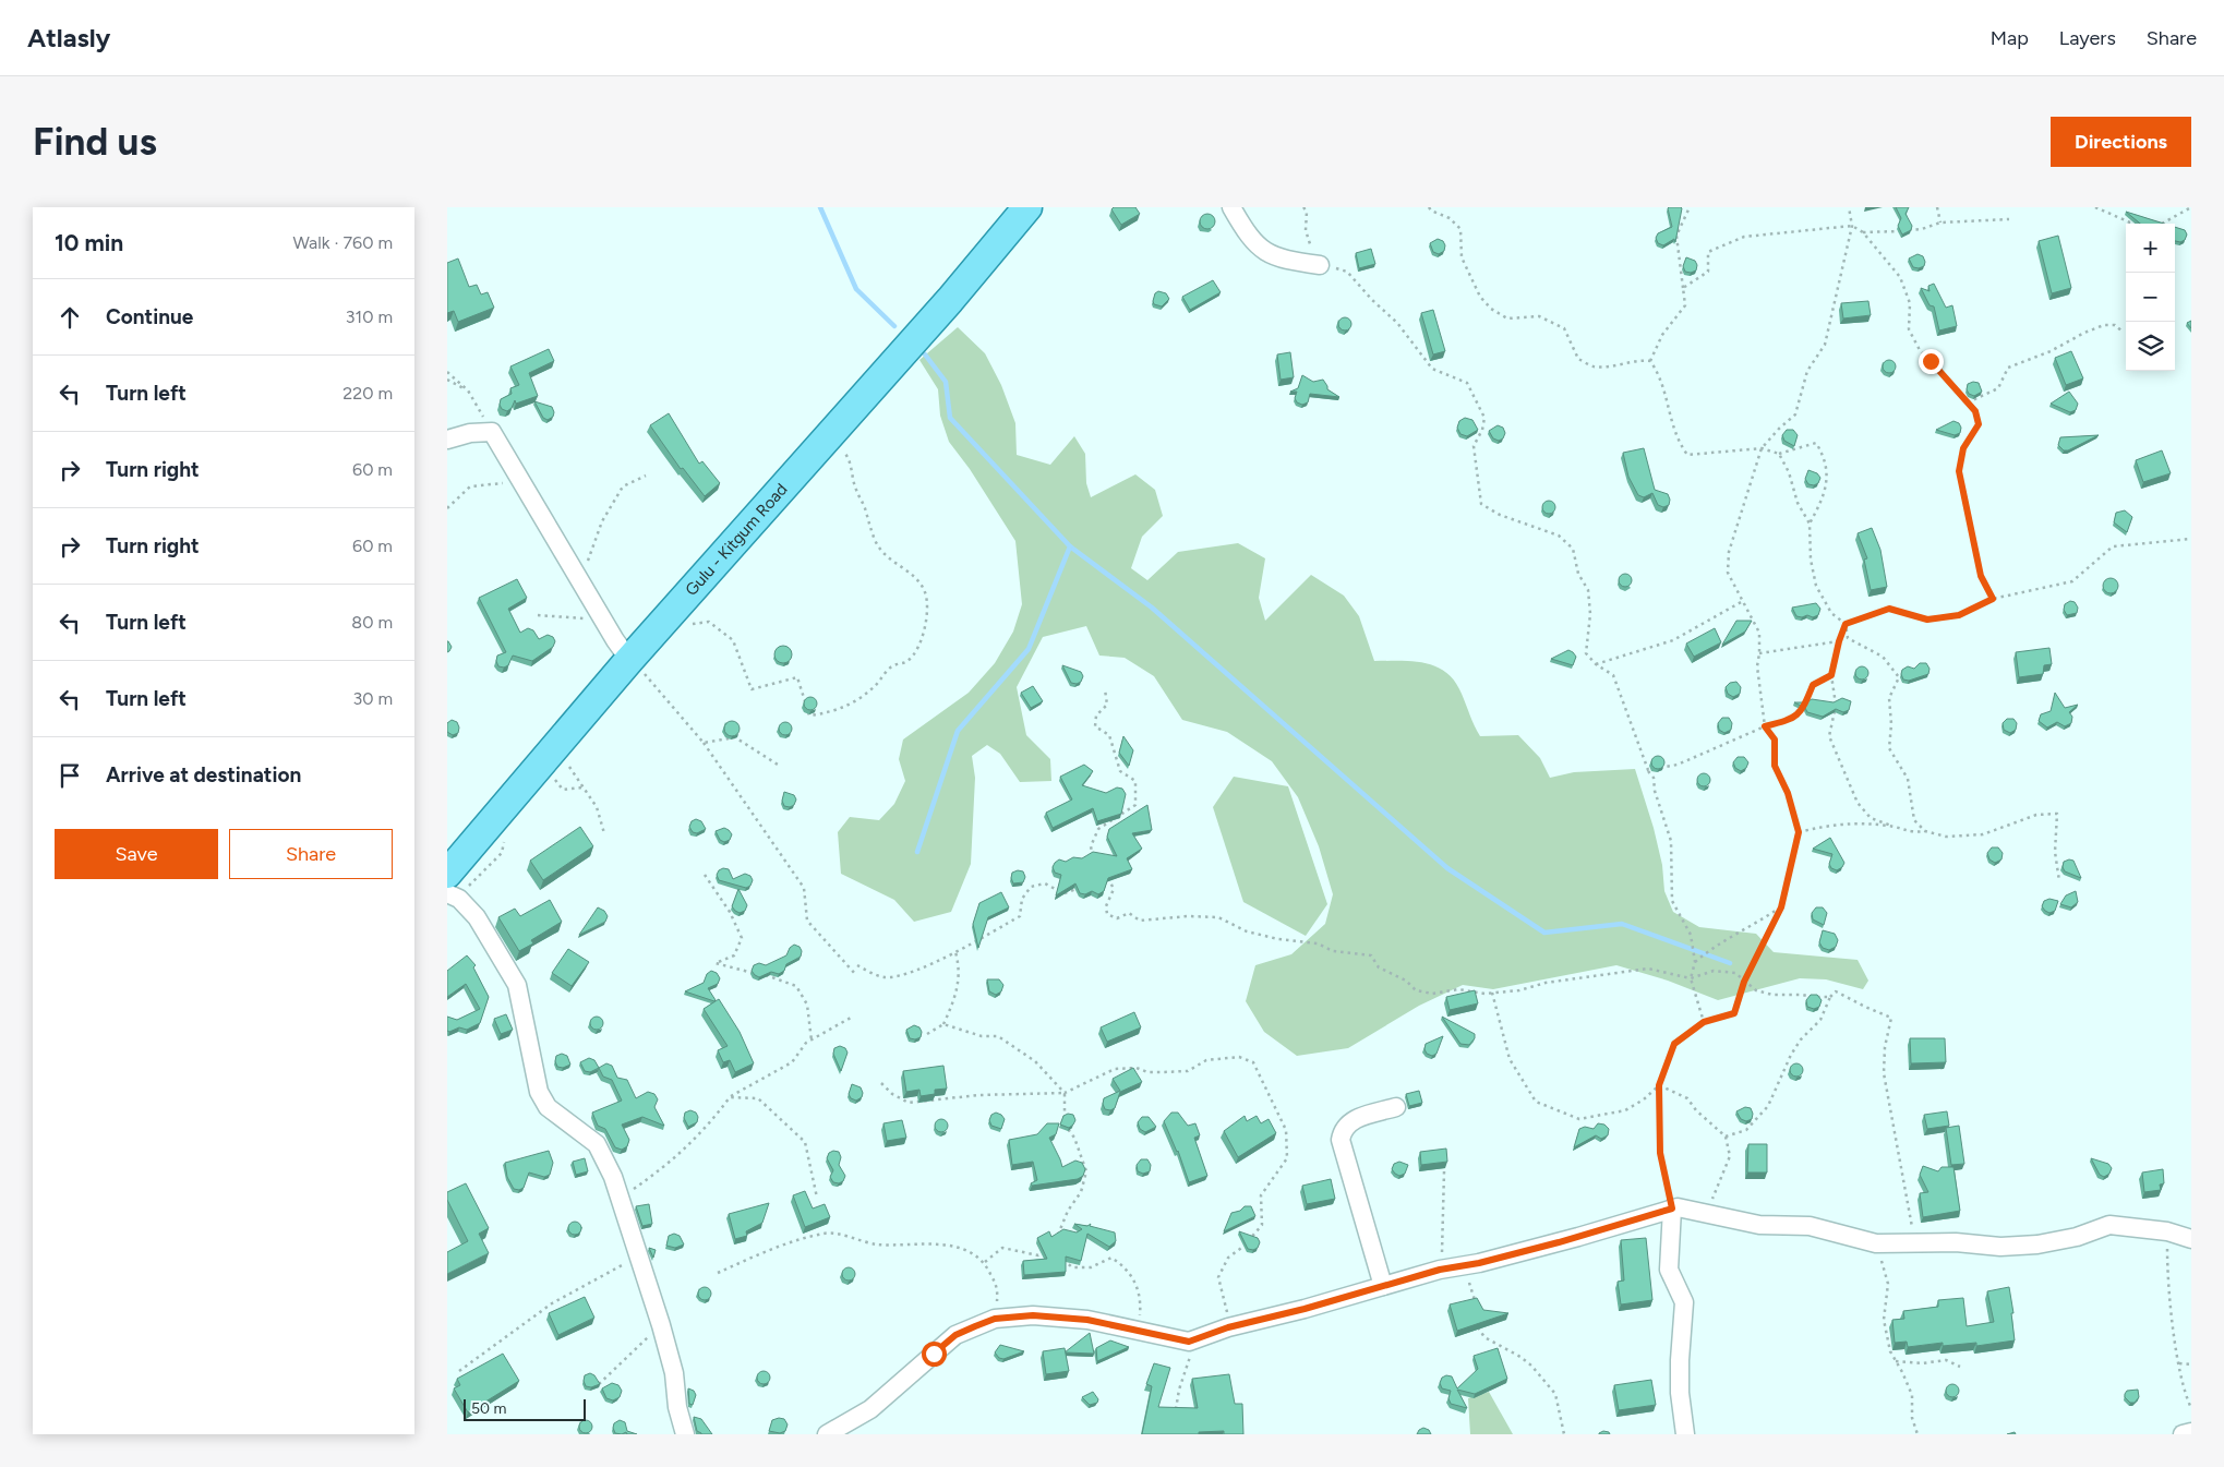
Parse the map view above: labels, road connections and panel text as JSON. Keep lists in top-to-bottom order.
{
  "streets": {
    "main road": ["Gulu - Kitgum Road"]
  },
  "scale_bar": "50 m",
  "page": {
    "header": "Atlasly",
    "nav": ["Map", "Layers", "Share"],
    "buttons": [
      "Directions",
      ["Save", "Share"]
    ],
    "title": "Find us",
    "heading": ["10 min", "Walk · 760 m"],
    "map_buttons": ["+", "−"],
    "list": [
      ["Continue", "310 m"],
      ["Turn left", "220 m"],
      ["Turn right", "60 m"],
      ["Turn right", "60 m"],
      ["Turn left", "80 m"],
      ["Turn left", "30 m"],
      "Arrive at destination"
    ],
    "scale": "50 m"
  }
}
